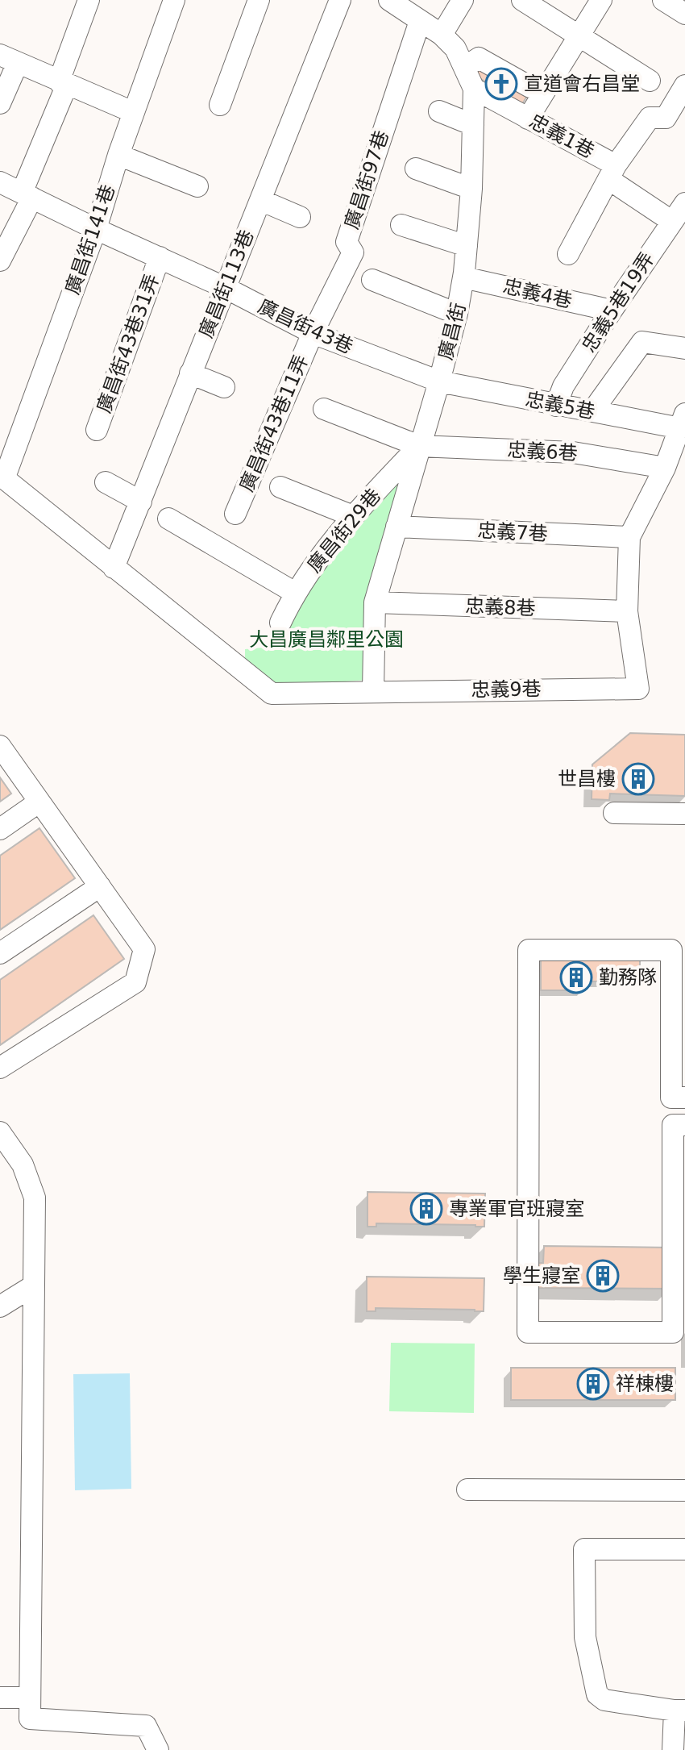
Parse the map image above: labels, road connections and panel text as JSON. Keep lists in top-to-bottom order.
{
  "streets": {
    "street": [
      "忠義1巷",
      "廣昌街97巷",
      "廣昌街141巷",
      "廣昌街113巷",
      "忠義4巷",
      "忠義5巷19弄",
      "廣昌街43巷",
      "廣昌街",
      "廣昌街43巷31弄",
      "忠義5巷",
      "廣昌街43巷11弄",
      "忠義6巷",
      "廣昌街29巷",
      "忠義7巷",
      "忠義8巷",
      "忠義9巷"
    ]
  },
  "crossings": [
    ["忠義1巷", "忠義5巷19弄"],
    ["忠義1巷", "廣昌街"],
    ["廣昌街97巷", "廣昌街43巷"],
    ["廣昌街97巷", "廣昌街"],
    ["廣昌街97巷", "廣昌街43巷11弄"],
    ["廣昌街141巷", "廣昌街43巷"],
    ["廣昌街141巷", "忠義9巷"],
    ["廣昌街113巷", "廣昌街43巷"],
    ["廣昌街113巷", "忠義9巷"],
    ["忠義4巷", "忠義5巷19弄"],
    ["忠義4巷", "廣昌街"],
    ["忠義5巷19弄", "忠義5巷"],
    ["廣昌街43巷", "廣昌街"],
    ["廣昌街43巷", "廣昌街43巷31弄"],
    ["廣昌街43巷", "忠義5巷"],
    ["廣昌街43巷", "廣昌街43巷11弄"],
    ["廣昌街", "忠義5巷"],
    ["廣昌街", "忠義6巷"],
    ["廣昌街", "廣昌街29巷"],
    ["廣昌街", "忠義7巷"],
    ["廣昌街", "忠義8巷"],
    ["廣昌街", "忠義9巷"],
    ["忠義6巷", "廣昌街29巷"],
    ["忠義8巷", "忠義9巷"]
  ],
  "parks": ["大昌廣昌鄰里公園"],
  "places": {
    "church": ["宣道會右昌堂"],
    "building": [
      "世昌樓",
      "勤務隊",
      "專業軍官班寢室",
      "學生寢室",
      "祥棟樓"
    ]
  }
}
